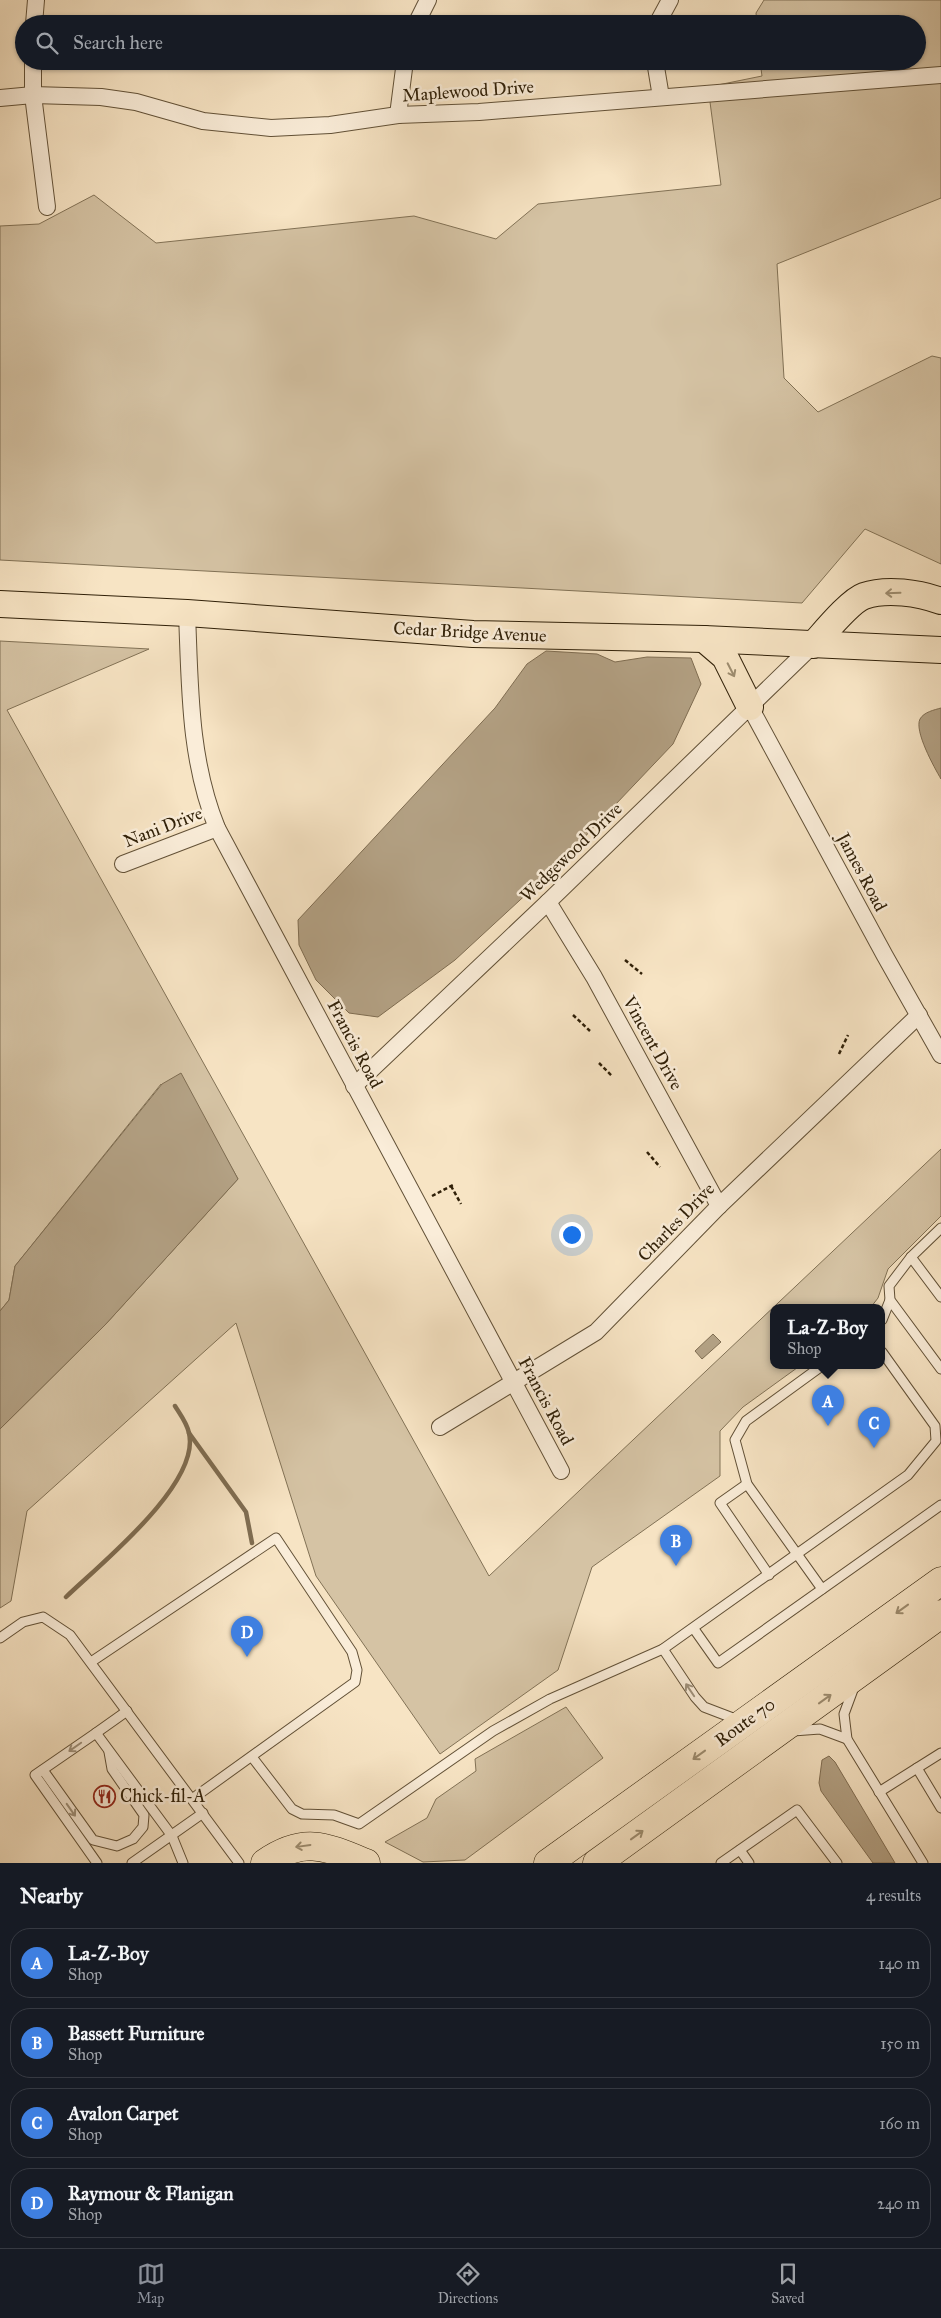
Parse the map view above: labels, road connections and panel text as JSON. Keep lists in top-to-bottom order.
{
  "streets": {
    "highway": ["Route 70"],
    "main road": ["Cedar Bridge Avenue"],
    "street": [
      "Maplewood Drive",
      "Nani Drive",
      "Wedgewood Drive",
      "James Road",
      "Vincent Drive",
      "Francis Road",
      "Charles Drive"
    ]
  },
  "crossings": [
    ["Cedar Bridge Avenue", "Wedgewood Drive"],
    ["Cedar Bridge Avenue", "Francis Road"],
    ["Nani Drive", "Francis Road"],
    ["Wedgewood Drive", "James Road"],
    ["Wedgewood Drive", "Vincent Drive"],
    ["Wedgewood Drive", "Francis Road"],
    ["James Road", "Charles Drive"],
    ["Vincent Drive", "Charles Drive"],
    ["Francis Road", "Charles Drive"]
  ],
  "places": {
    "restaurant": ["Chick-fil-A"]
  },
  "page": {
    "search": "Search here",
    "popup": ["La-Z-Boy", "Shop"],
    "pins": [
      "A",
      "C",
      "B",
      "D"
    ],
    "heading": ["Nearby", "4 results"],
    "list": [
      {
        "mark": "A",
        "name": "La-Z-Boy",
        "note": "Shop",
        "value": "140 m"
      },
      {
        "mark": "B",
        "name": "Bassett Furniture",
        "note": "Shop",
        "value": "150 m"
      },
      {
        "mark": "C",
        "name": "Avalon Carpet",
        "note": "Shop",
        "value": "160 m"
      },
      {
        "mark": "D",
        "name": "Raymour & Flanigan",
        "note": "Shop",
        "value": "240 m"
      }
    ],
    "nav": ["Map", "Directions", "Saved"]
  }
}
